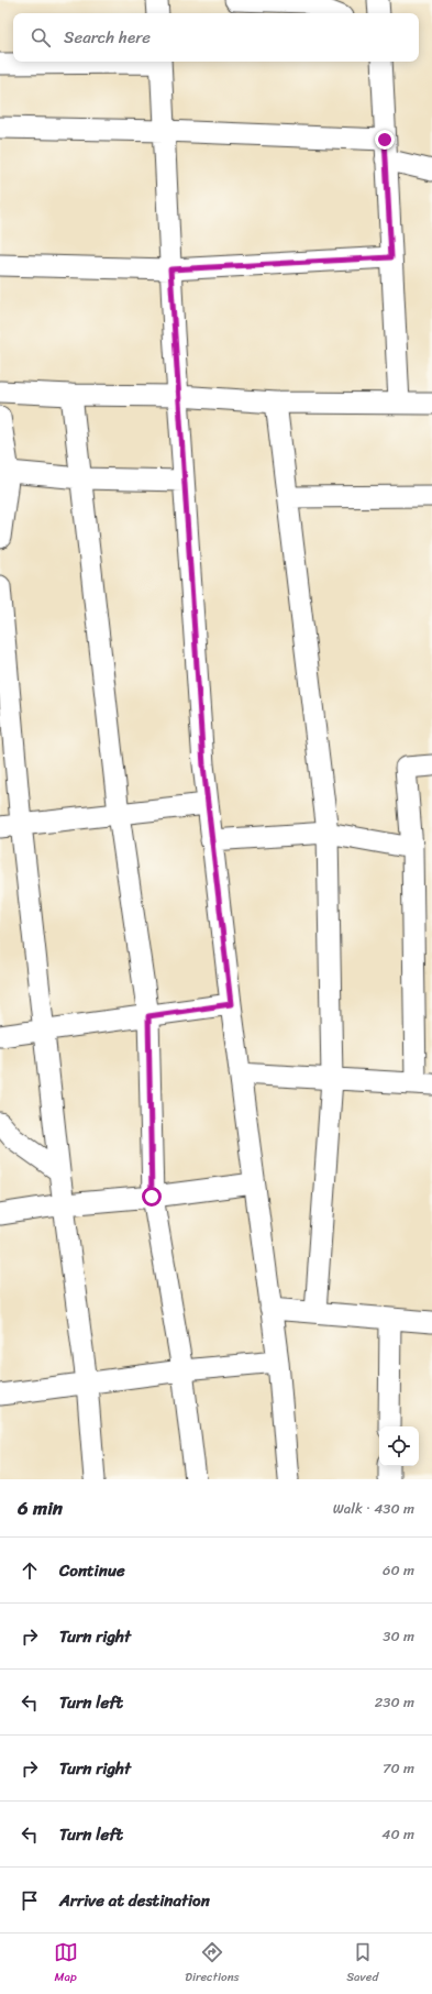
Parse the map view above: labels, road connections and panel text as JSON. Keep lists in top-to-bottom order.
{
  "page": {
    "search": "Search here",
    "heading": ["6 min", "Walk · 430 m"],
    "list": [
      ["Continue", "60 m"],
      ["Turn right", "30 m"],
      ["Turn left", "230 m"],
      ["Turn right", "70 m"],
      ["Turn left", "40 m"],
      "Arrive at destination"
    ],
    "nav": ["Map", "Directions", "Saved"]
  }
}
